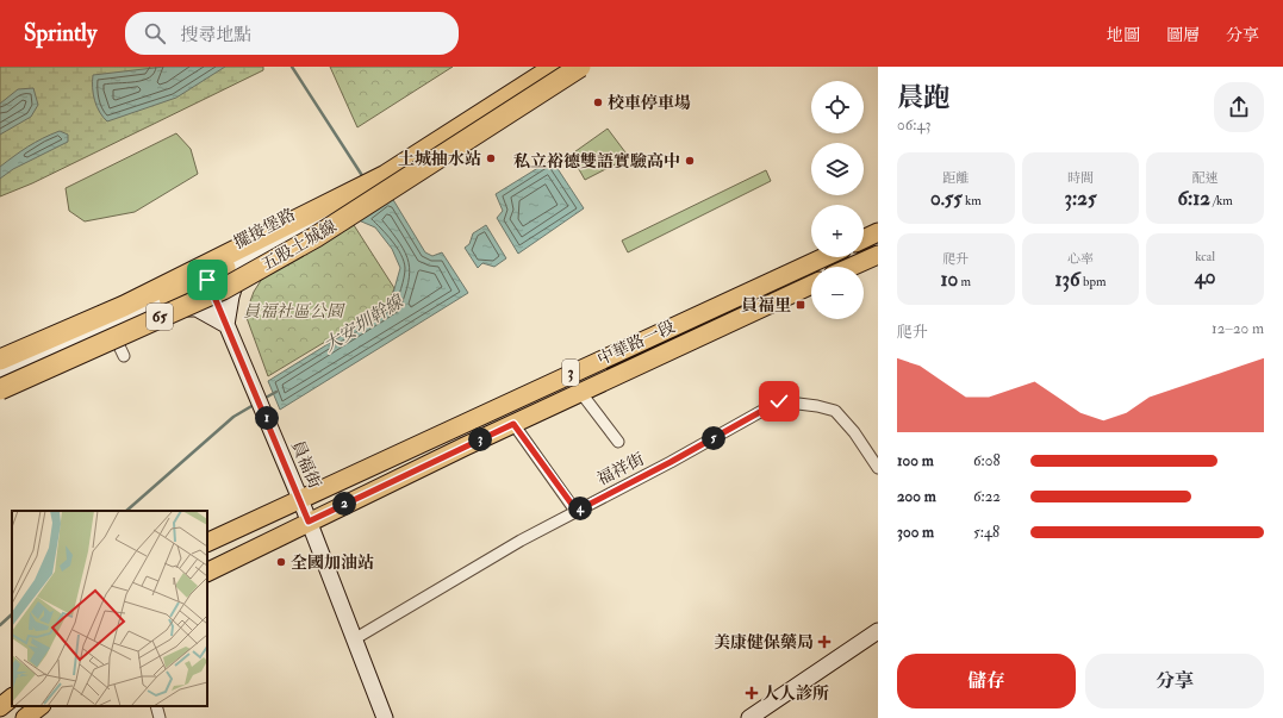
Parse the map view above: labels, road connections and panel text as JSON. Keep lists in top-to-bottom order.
{
  "streets": {
    "highway": ["五股土城線", "65"],
    "main road": ["中華路一段", "3"],
    "street": ["擺接堡路", "員福街", "福祥街"]
  },
  "crossings": [
    ["擺接堡路", "五股土城線"],
    ["擺接堡路", "員福街"],
    ["中華路一段", "3"],
    ["中華路一段", "員福街"],
    ["3", "員福街"],
    ["員福街", "福祥街"]
  ],
  "water": ["大安圳幹線"],
  "parks": ["員福社區公園"],
  "places": {
    "other": [
      "校車停車場",
      "土城抽水站",
      "私立裕德雙語實驗高中",
      "全國加油站"
    ],
    "transit": ["員福里"],
    "health": ["美康健保藥局", "人人診所"]
  },
  "page": {
    "header": "Sprintly",
    "search": "搜尋地點",
    "nav": ["地圖", "圖層", "分享"],
    "heading": ["晨跑", "06:43"],
    "map_buttons": ["+", "−"],
    "stats": [
      ["距離", "0.55 km"],
      ["時間", "3:25"],
      ["配速", "6:12 /km"],
      ["爬升", "10 m"],
      ["心率", "136 bpm"],
      ["kcal", "40"]
    ],
    "chart": ["爬升", "12–20 m"],
    "pins": [
      "1",
      "5",
      "3",
      "2",
      "4"
    ],
    "list": [
      {
        "name": "100 m",
        "note": "6:08"
      },
      {
        "name": "200 m",
        "note": "6:22"
      },
      {
        "name": "300 m",
        "note": "5:48"
      }
    ],
    "buttons": ["儲存", "分享"]
  }
}
